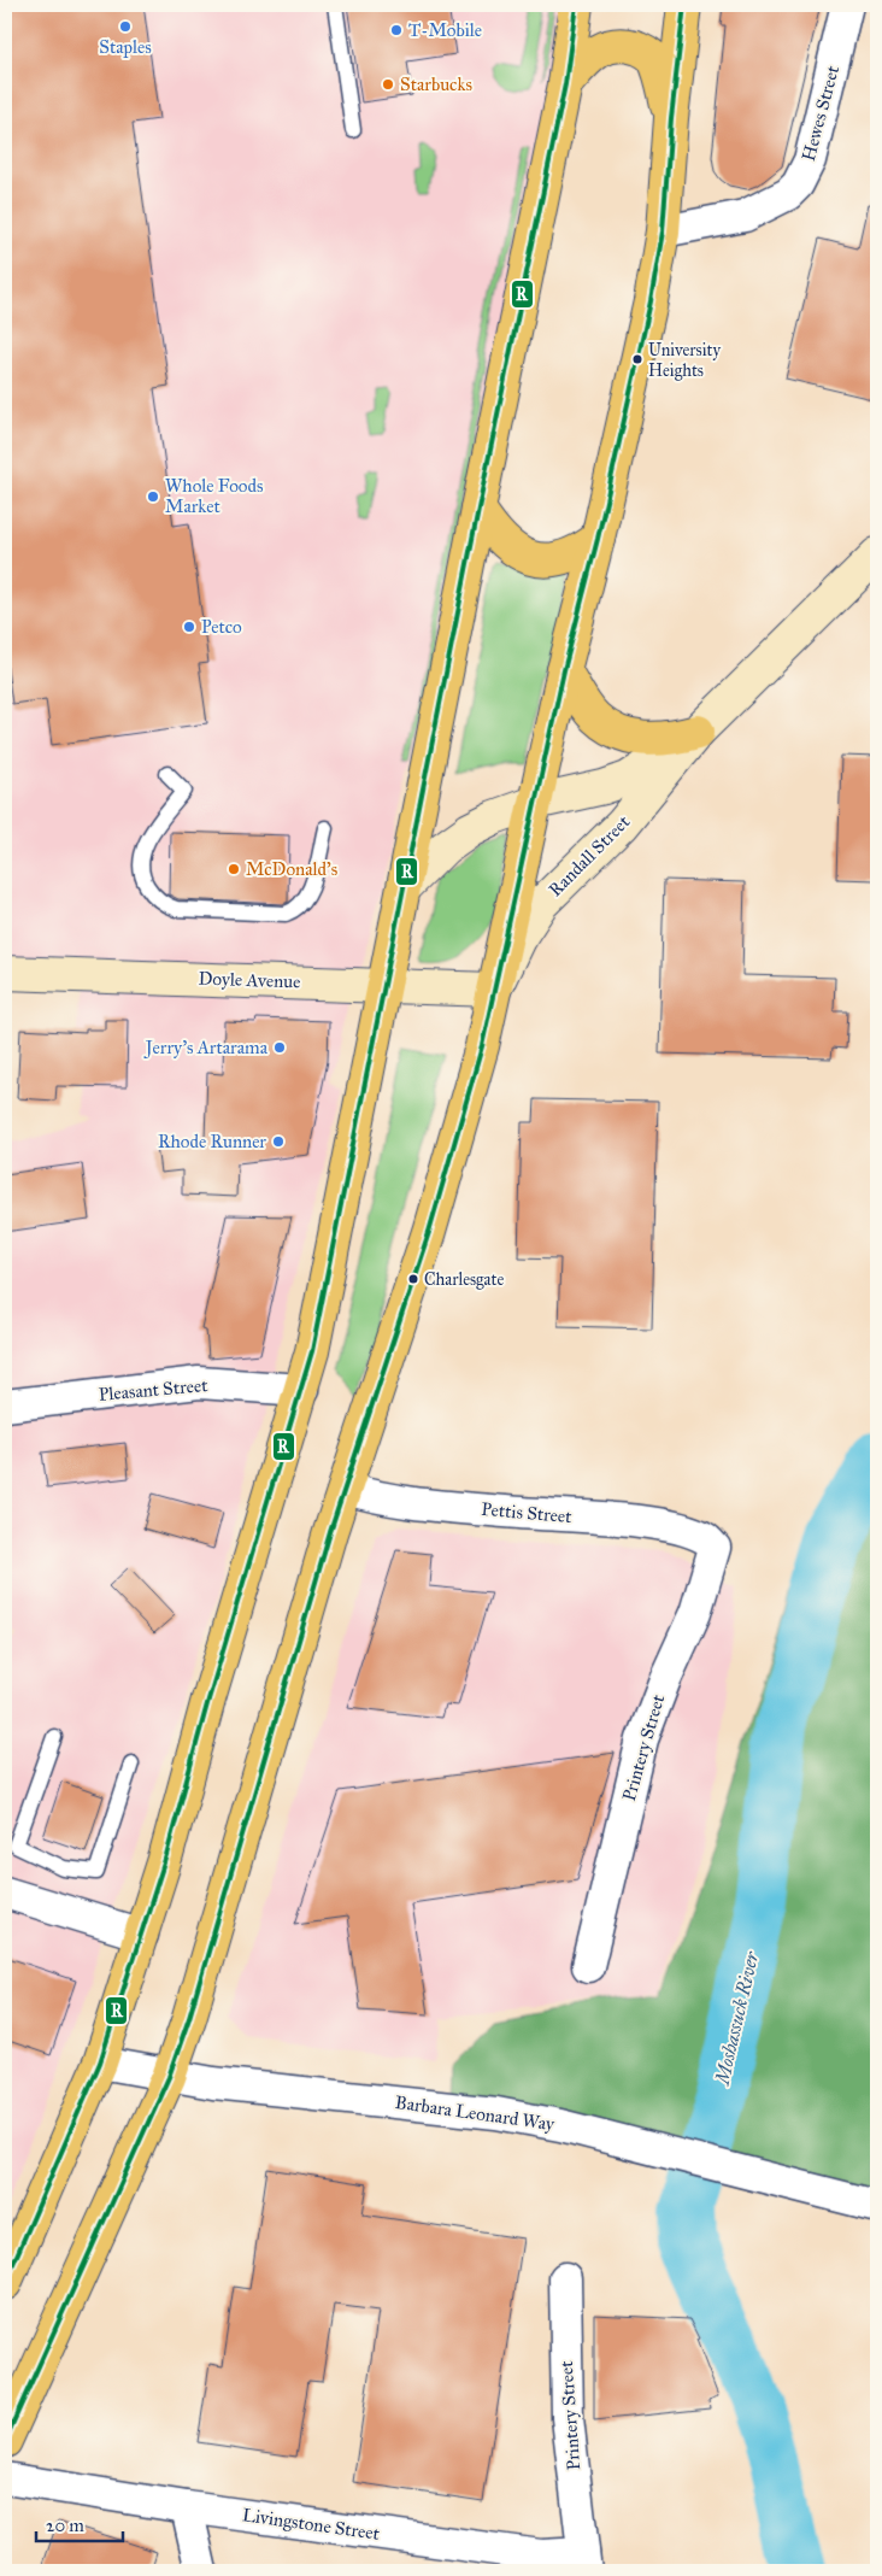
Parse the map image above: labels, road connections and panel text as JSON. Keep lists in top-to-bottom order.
{
  "streets": {
    "main road": ["Randall Street", "Doyle Avenue"],
    "street": [
      "Hewes Street",
      "Pleasant Street",
      "Pettis Street",
      "Printery Street",
      "Barbara Leonard Way",
      "Livingstone Street"
    ]
  },
  "crossings": [
    ["Randall Street", "Doyle Avenue"],
    ["Pettis Street", "Printery Street"],
    ["Printery Street", "Livingstone Street"]
  ],
  "water": ["Moshassuck River"],
  "places": [
    "Staples",
    "T-Mobile",
    "Starbucks",
    "University Heights",
    "Whole Foods Market",
    "Petco",
    "McDonald's",
    "Jerry's Artarama",
    "Rhode Runner",
    "Charlesgate"
  ],
  "lines": ["transit line R"],
  "scale_bar": "20 m"
}
